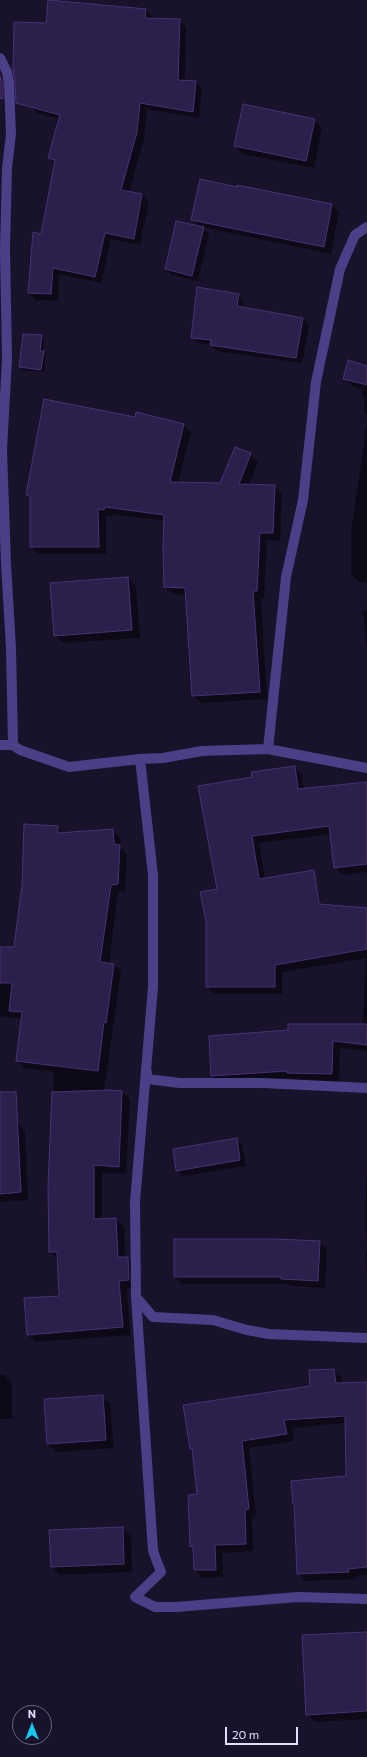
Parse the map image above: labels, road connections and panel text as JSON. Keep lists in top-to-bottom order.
{
  "scale_bar": "20 m",
  "north": "top"
}
